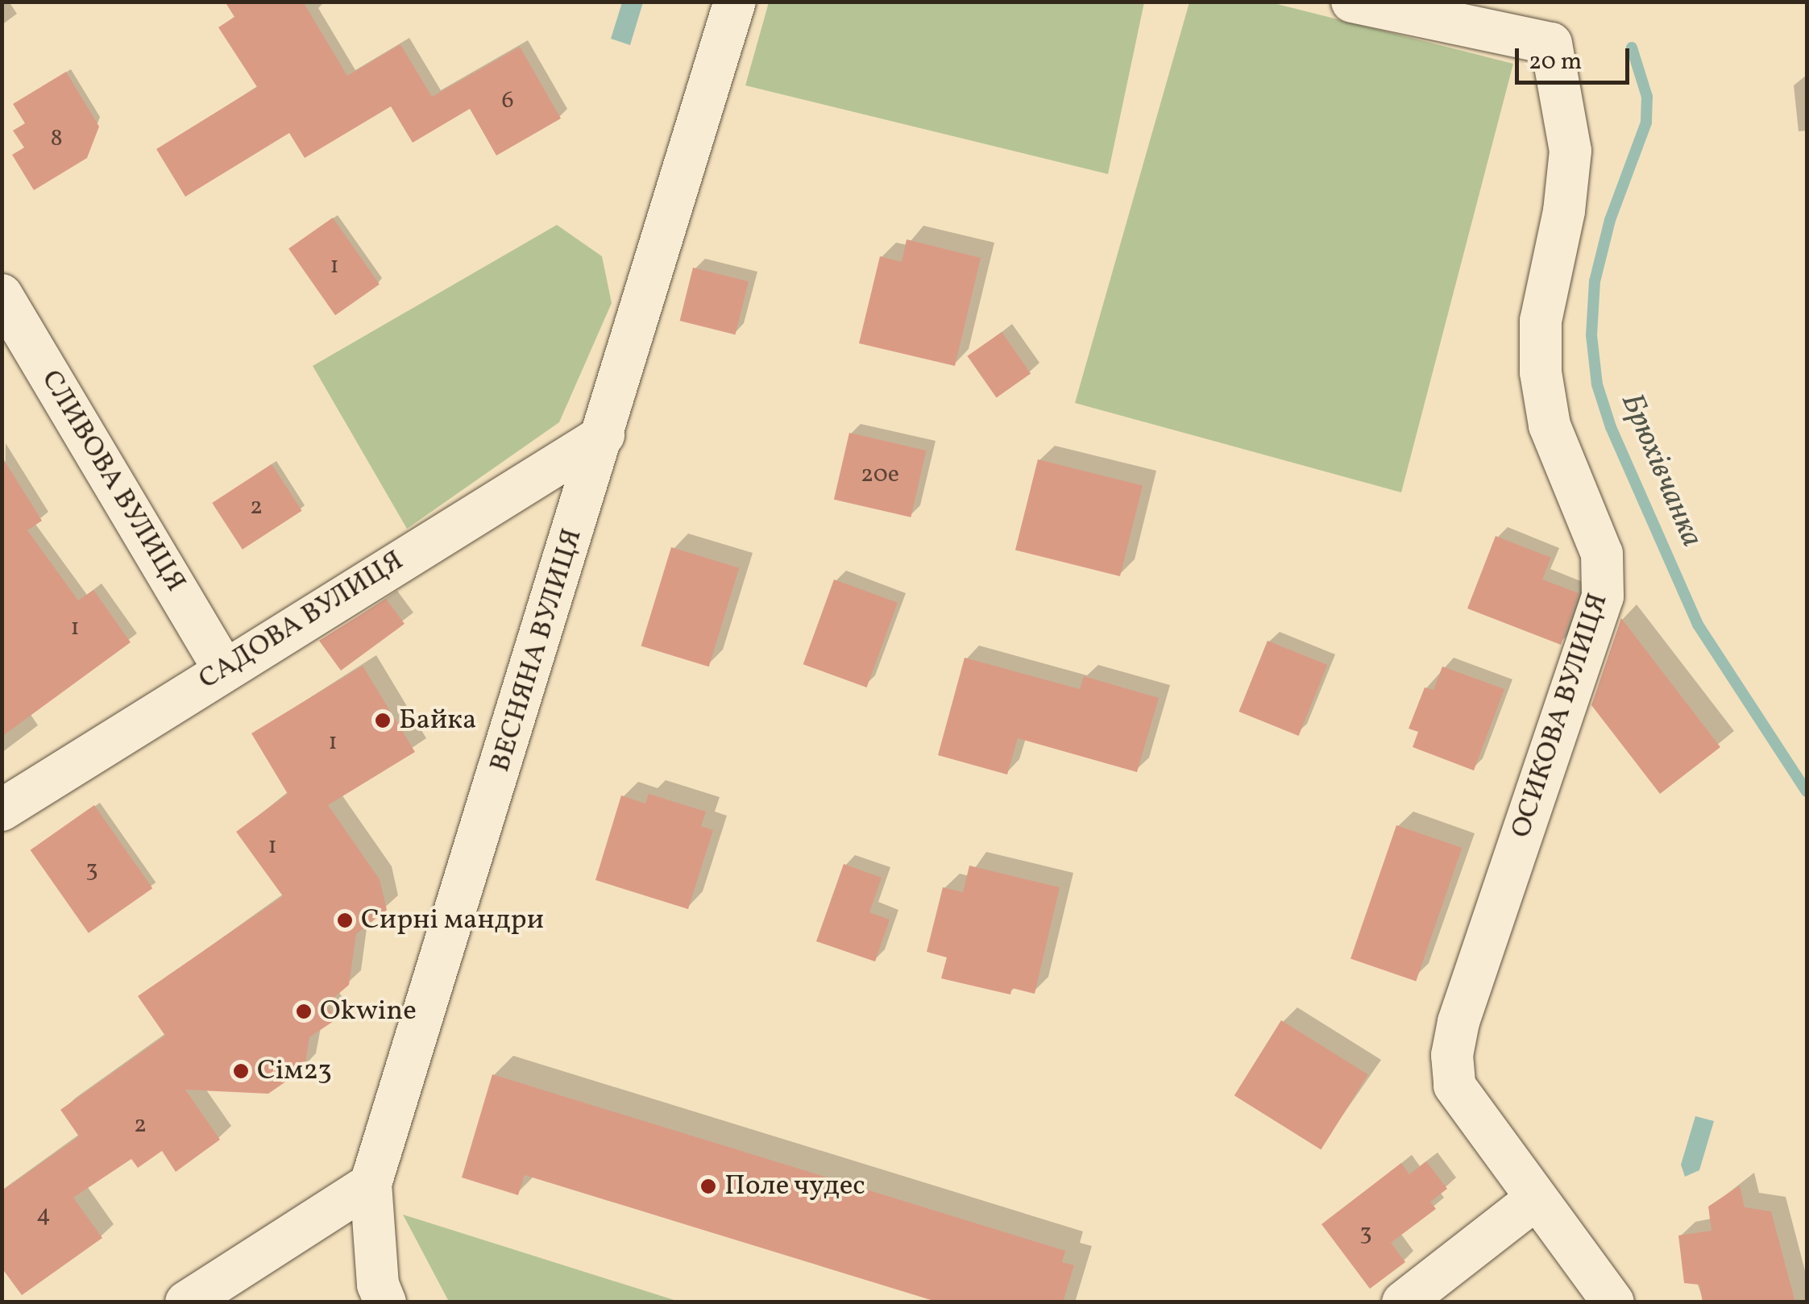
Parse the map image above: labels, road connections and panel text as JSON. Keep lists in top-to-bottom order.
{
  "streets": {
    "street": [
      "СЛИВОВА ВУЛИЦЯ",
      "САДОВА ВУЛИЦЯ",
      "ВЕСНЯНА ВУЛИЦЯ",
      "ОСИКОВА ВУЛИЦЯ"
    ]
  },
  "crossings": [
    ["СЛИВОВА ВУЛИЦЯ", "САДОВА ВУЛИЦЯ"],
    ["САДОВА ВУЛИЦЯ", "ВЕСНЯНА ВУЛИЦЯ"]
  ],
  "water": ["Брюхівчанка"],
  "places": [
    "Байка",
    "Сирні мандри",
    "Okwine",
    "Сім23",
    "Поле чудес"
  ],
  "house_numbers": [
    "6",
    "8",
    "1",
    "20е",
    "2",
    "1",
    "1",
    "1",
    "3",
    "2",
    "4",
    "3"
  ],
  "scale_bar": "20 m"
}
